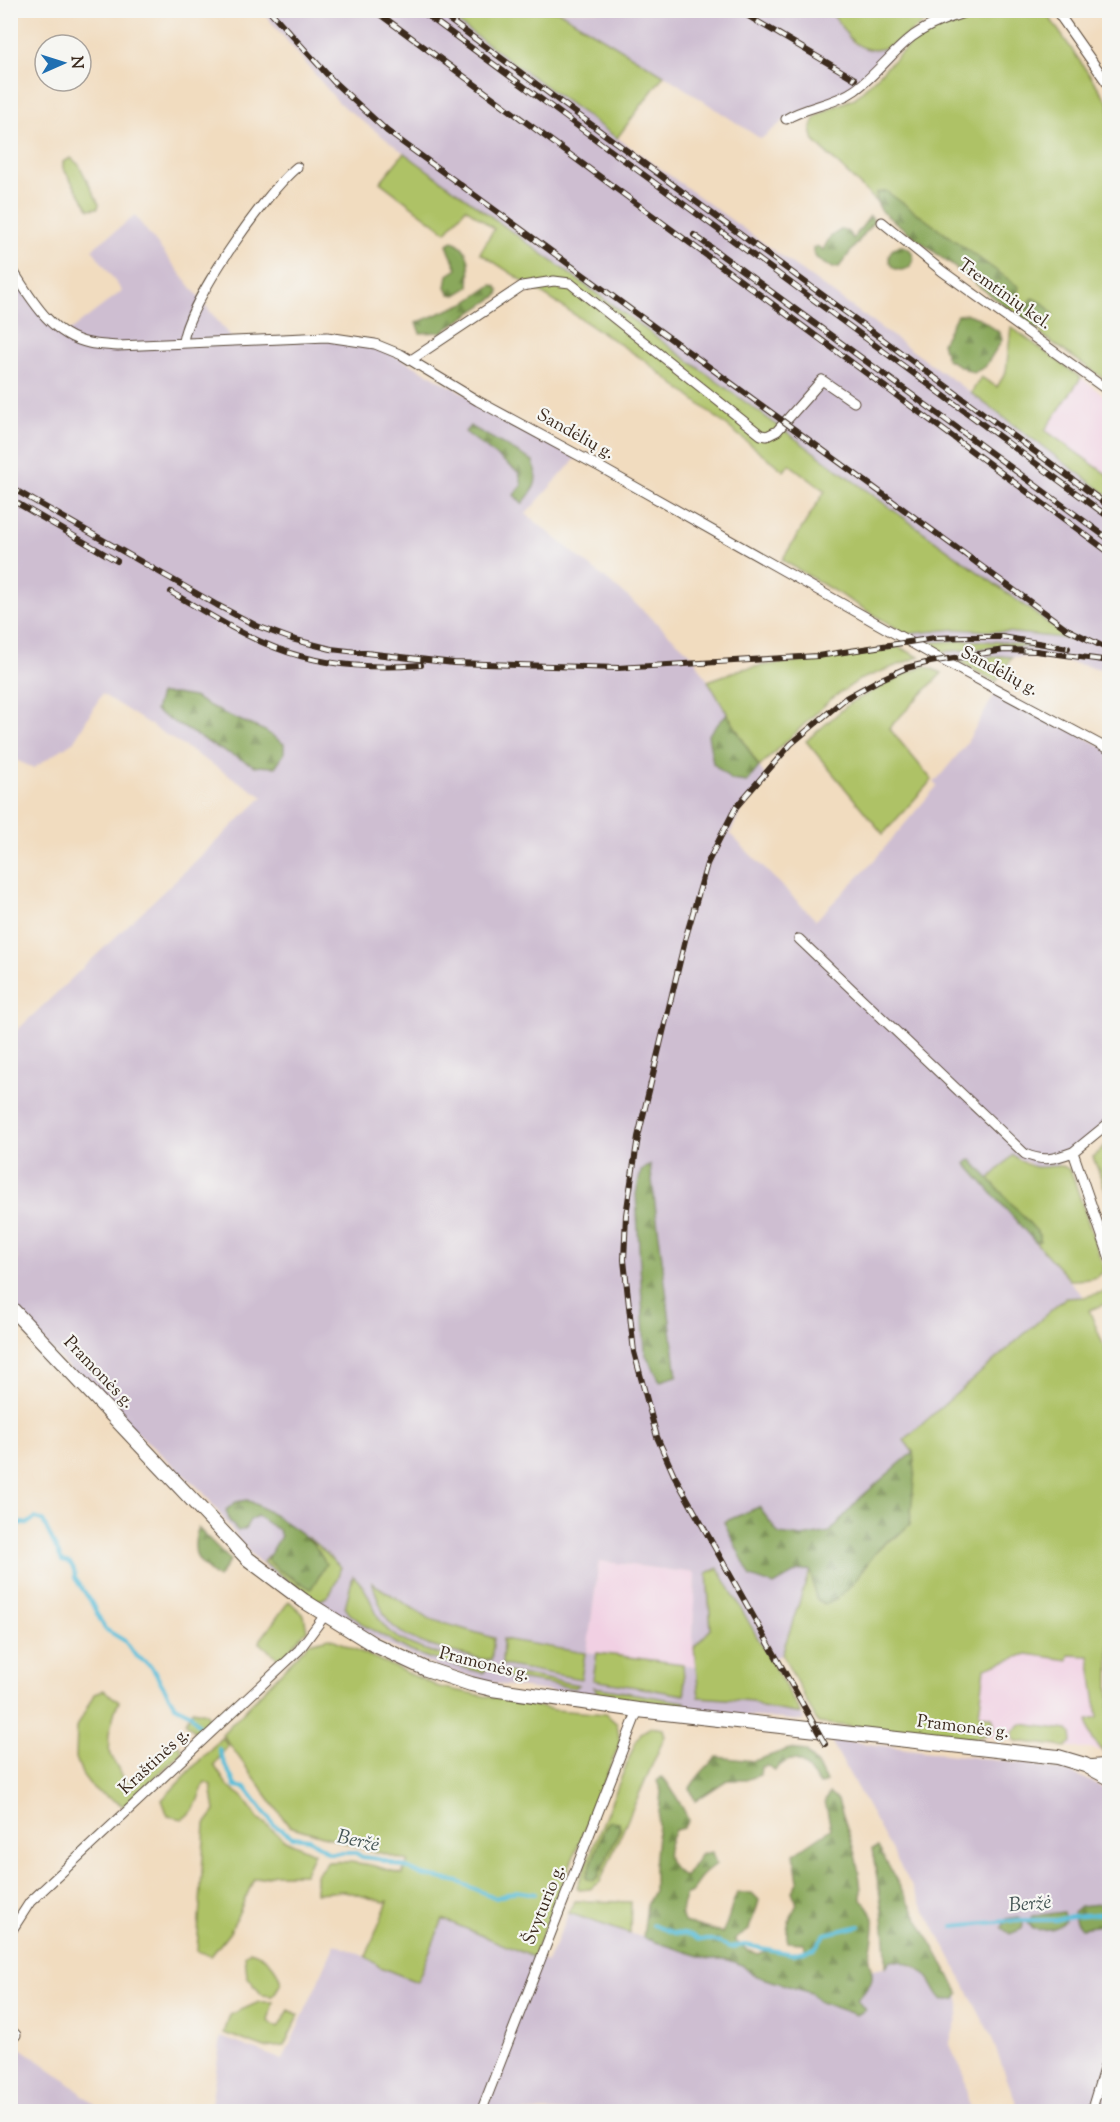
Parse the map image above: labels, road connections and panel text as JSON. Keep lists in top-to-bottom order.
{
  "streets": {
    "main road": ["Pramonės g."],
    "street": [
      "Tremtinių kel.",
      "Sandėlių g.",
      "Kraštinės g.",
      "Švyturio g."
    ]
  },
  "crossings": [
    ["Pramonės g.", "Kraštinės g."],
    ["Pramonės g.", "Švyturio g."]
  ],
  "water": ["Beržė"],
  "north": "right"
}
